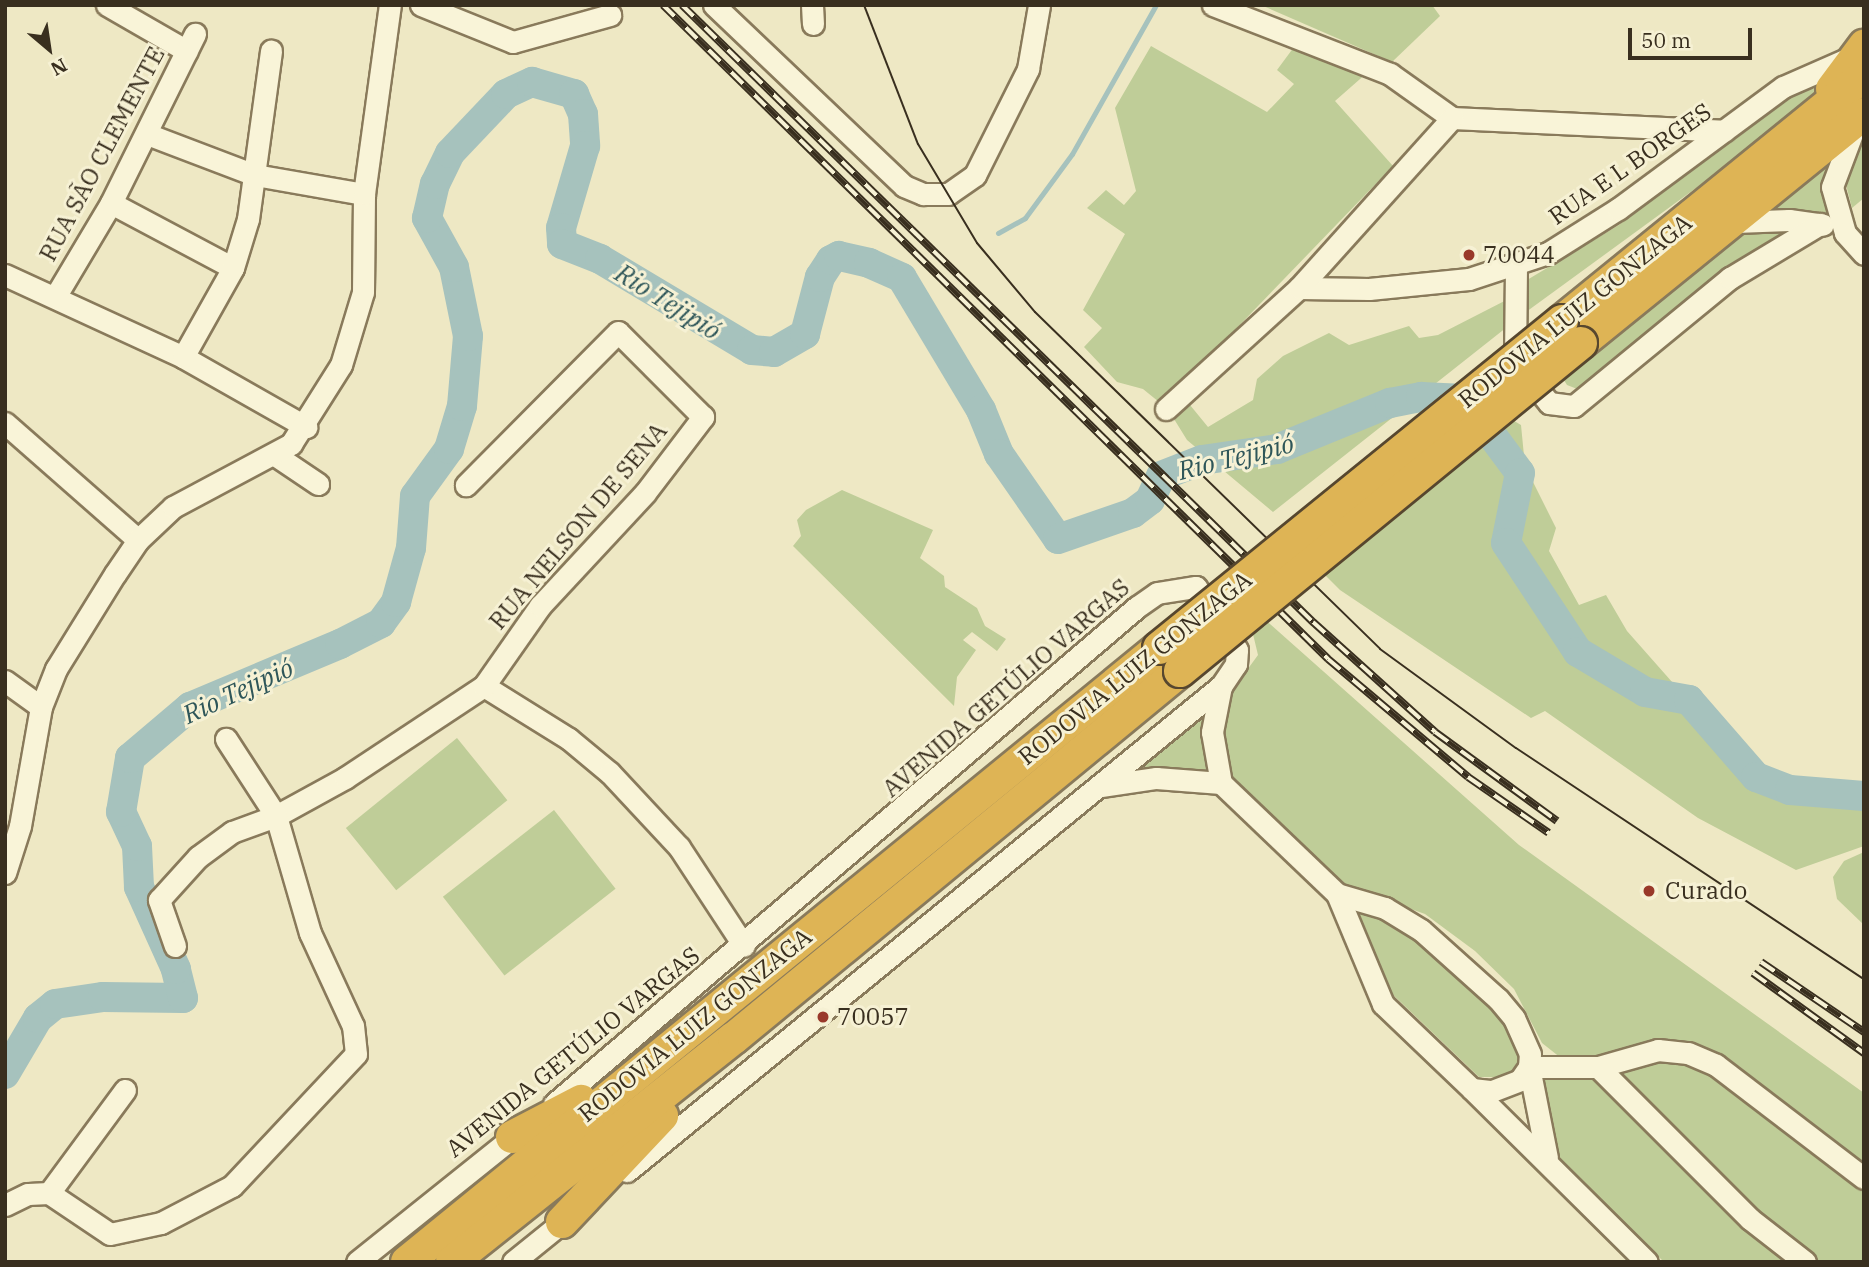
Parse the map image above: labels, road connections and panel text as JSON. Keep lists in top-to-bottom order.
{
  "streets": {
    "highway": ["RODOVIA LUIZ GONZAGA"],
    "street": [
      "RUA SÃO CLEMENTE",
      "RUA E L BORGES",
      "RUA NELSON DE SENA",
      "AVENIDA GETÚLIO VARGAS"
    ]
  },
  "crossings": [
    ["RUA E L BORGES", "RODOVIA LUIZ GONZAGA"]
  ],
  "water": ["Rio Tejipió"],
  "places": ["70044", "Curado", "70057"],
  "scale_bar": "50 m",
  "north": "bottom right"
}
